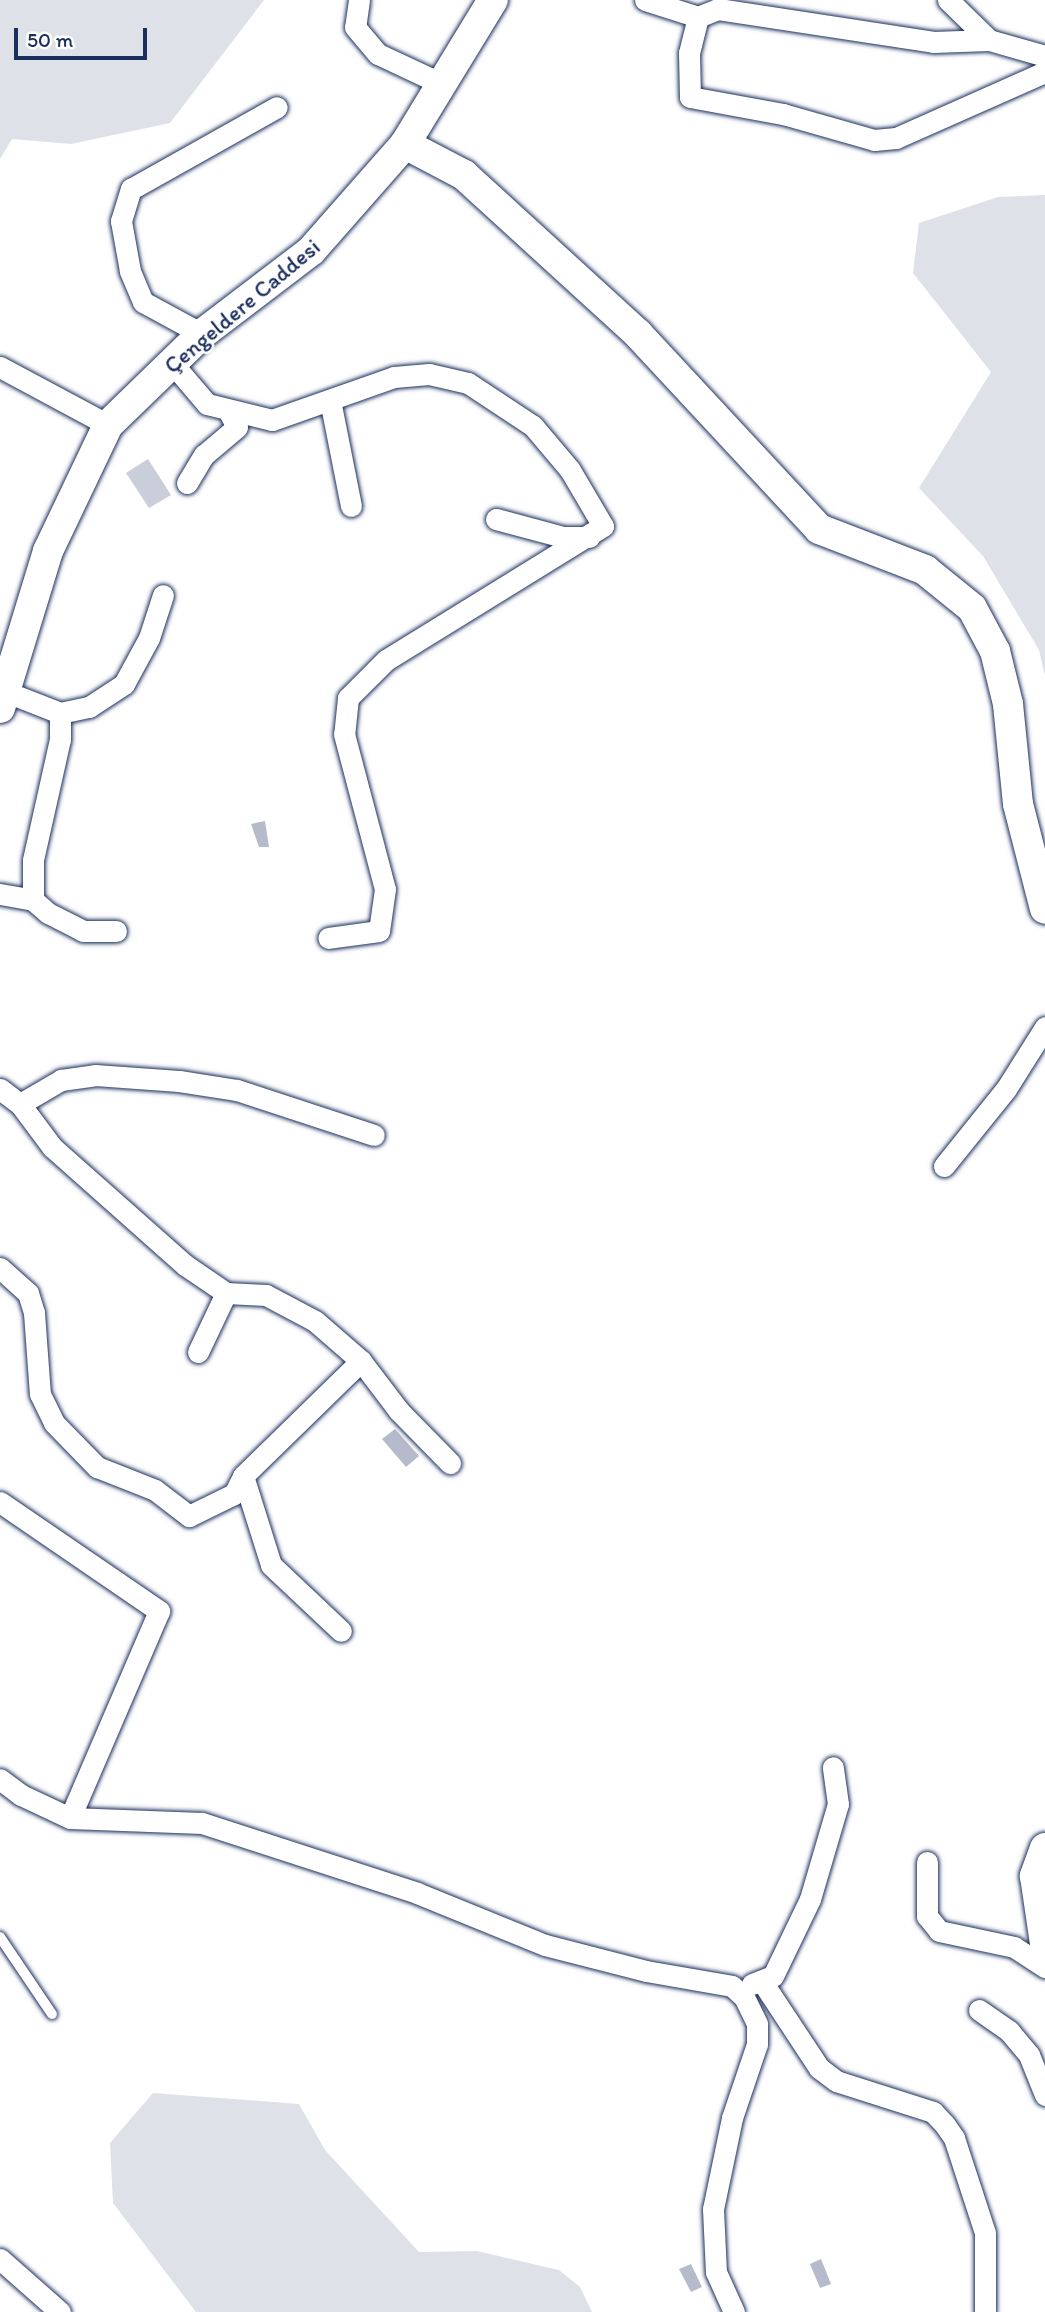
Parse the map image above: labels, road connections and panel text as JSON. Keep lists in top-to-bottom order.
{
  "streets": {
    "street": ["Çengeldere Caddesi"]
  },
  "scale_bar": "50 m"
}
